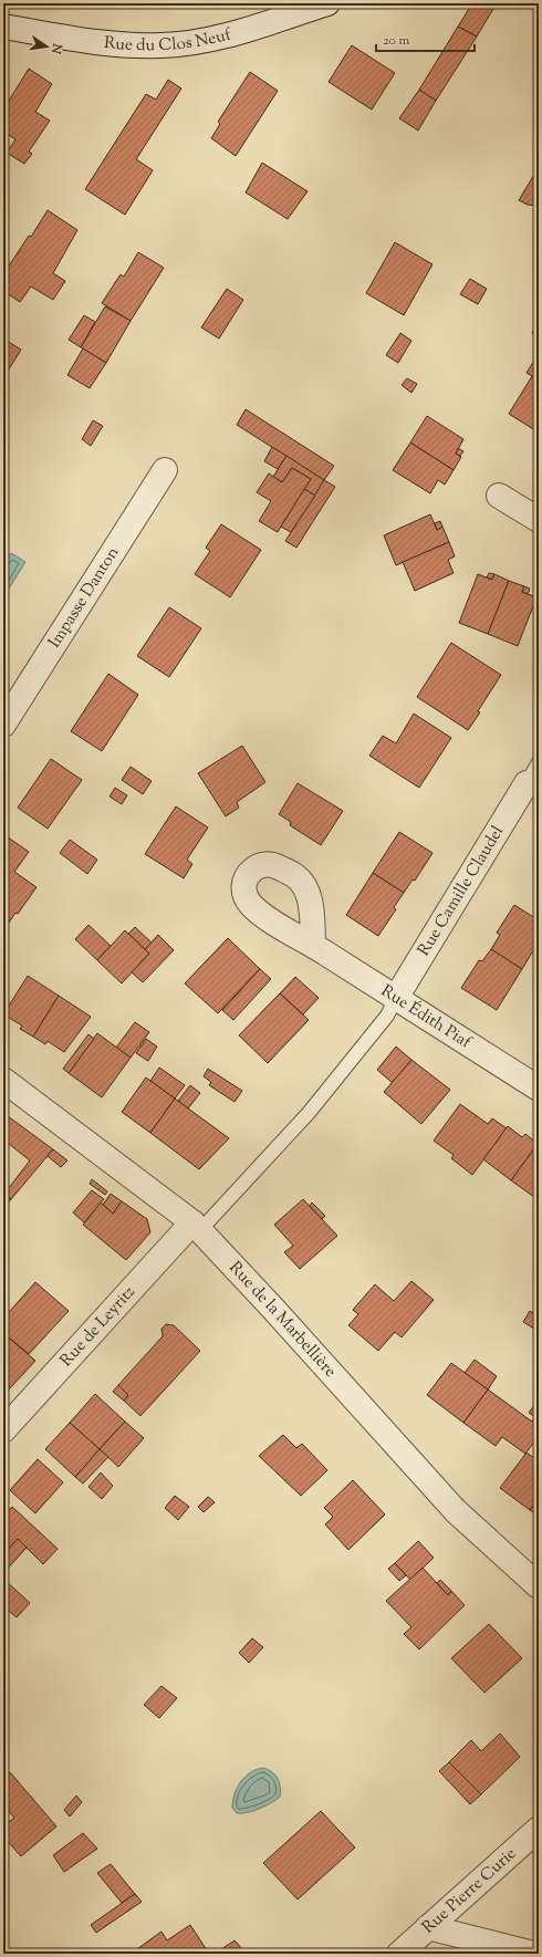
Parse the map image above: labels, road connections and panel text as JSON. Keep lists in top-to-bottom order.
{
  "streets": {
    "street": [
      "Rue du Clos Neuf",
      "Impasse Danton",
      "Rue Camille Claudel",
      "Rue Édith Piaf",
      "Rue de la Marbellière",
      "Rue de Leyritz",
      "Rue Pierre Curie"
    ]
  },
  "crossings": [
    ["Rue Camille Claudel", "Rue Édith Piaf"],
    ["Rue de la Marbellière", "Rue de Leyritz"]
  ],
  "scale_bar": "20 m",
  "north": "right"
}
